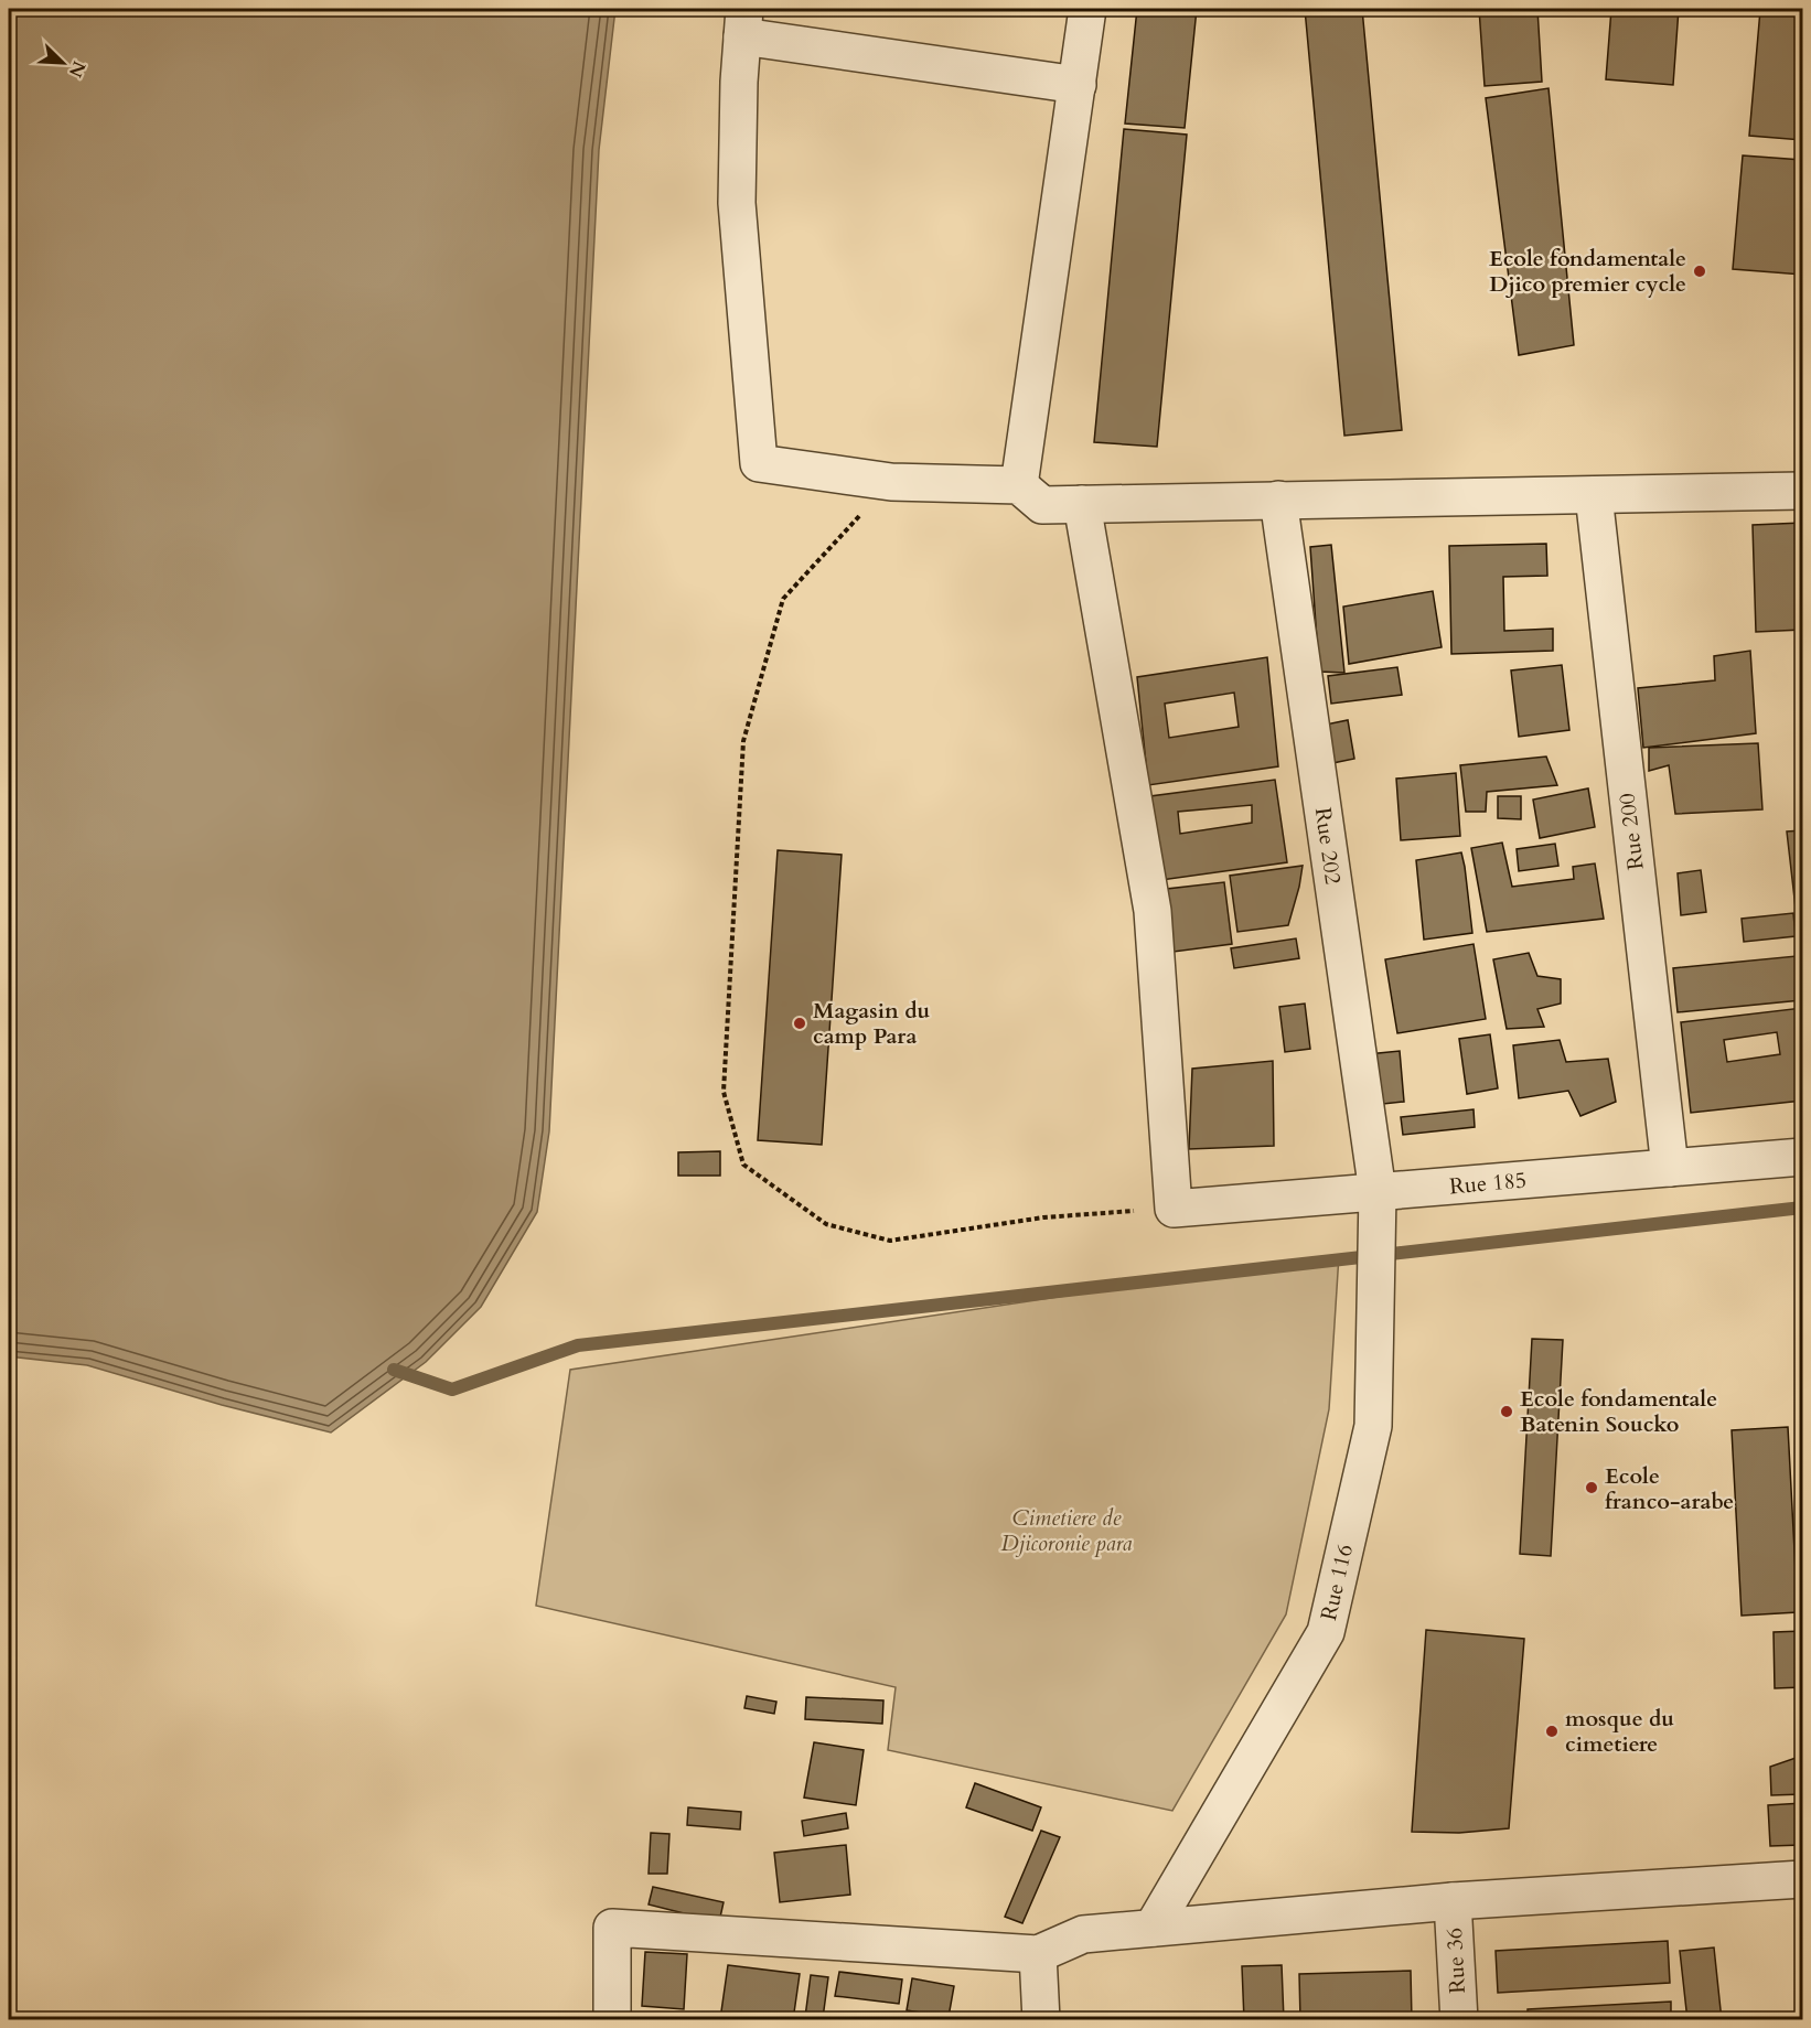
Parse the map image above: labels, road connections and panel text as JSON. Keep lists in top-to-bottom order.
{
  "streets": {
    "street": [
      "Rue 200",
      "Rue 202",
      "Rue 185",
      "Rue 116",
      "Rue 36"
    ]
  },
  "crossings": [
    ["Rue 200", "Rue 185"],
    ["Rue 202", "Rue 185"],
    ["Rue 202", "Rue 116"],
    ["Rue 185", "Rue 116"]
  ],
  "parks": ["Cimetiere de Djicoronie para"],
  "places": [
    "Ecole fondamentale Djico premier cycle",
    "Magasin du camp Para",
    "Ecole fondamentale Batenin Soucko",
    "Ecole franco-arabe",
    "mosque du cimetiere"
  ],
  "north": "bottom right"
}
